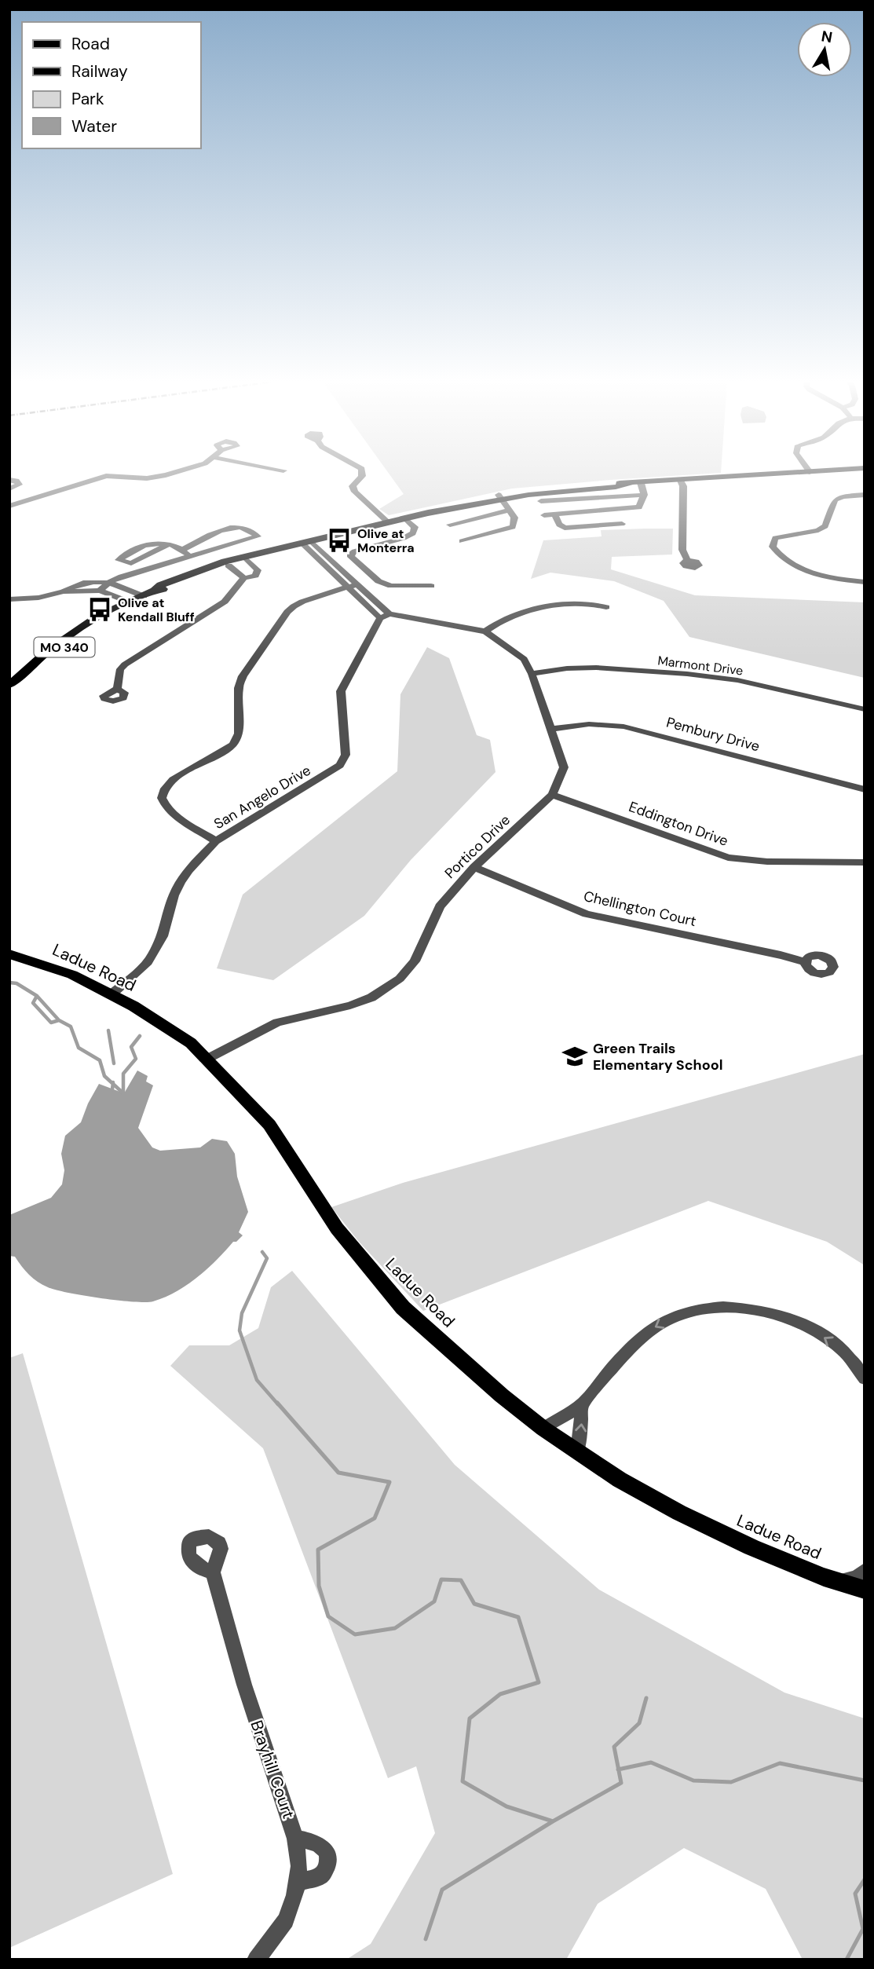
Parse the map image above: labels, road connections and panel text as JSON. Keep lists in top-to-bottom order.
{
  "streets": {
    "main road": ["MO 340", "Ladue Road"],
    "street": [
      "Marmont Drive",
      "Pembury Drive",
      "San Angelo Drive",
      "Eddington Drive",
      "Portico Drive",
      "Chellington Court",
      "Brayhill Court"
    ]
  },
  "crossings": [
    ["Marmont Drive", "Portico Drive"],
    ["Pembury Drive", "Portico Drive"],
    ["San Angelo Drive", "Portico Drive"],
    ["San Angelo Drive", "Ladue Road"],
    ["Eddington Drive", "Portico Drive"],
    ["Portico Drive", "Chellington Court"],
    ["Portico Drive", "Ladue Road"]
  ],
  "places": {
    "bus stop": ["Olive at Monterra", "Olive at Kendall Bluff"],
    "school or university": ["Green Trails Elementary School"]
  },
  "legend": [
    "Road",
    "Railway",
    "Park",
    "Water"
  ],
  "north": "top"
}
